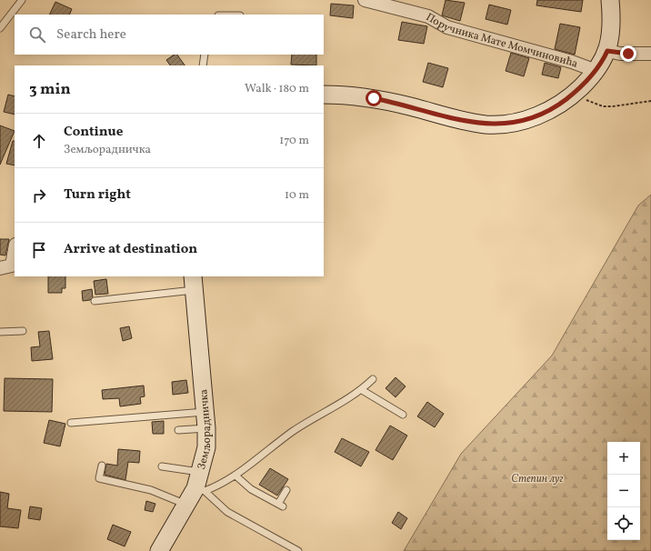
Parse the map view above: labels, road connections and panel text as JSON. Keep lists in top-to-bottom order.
{
  "streets": {
    "street": ["Поручника Мате Момчиновића", "Земљорадничка"]
  },
  "parks": ["Степин луг"],
  "page": {
    "search": "Search here",
    "heading": ["3 min", "Walk · 180 m"],
    "list": [
      ["Continue", "Земљорадничка", "170 m"],
      ["Turn right", "10 m"],
      "Arrive at destination"
    ],
    "map_buttons": ["+", "−"]
  }
}
